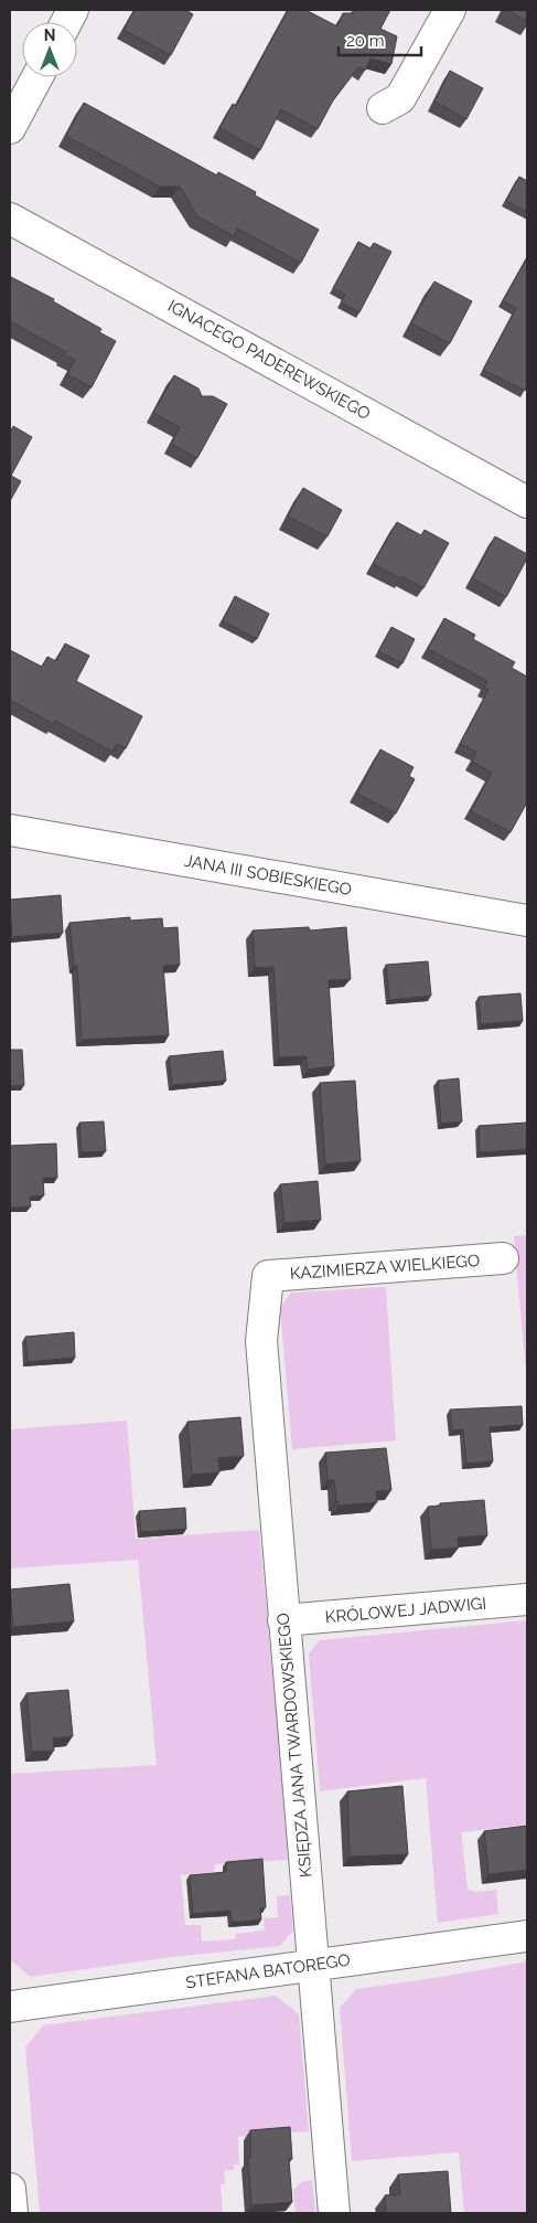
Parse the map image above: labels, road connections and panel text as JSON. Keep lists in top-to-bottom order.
{
  "streets": {
    "street": [
      "IGNACEGO PADEREWSKIEGO",
      "JANA III SOBIESKIEGO",
      "KAZIMIERZA WIELKIEGO",
      "KRÓLOWEJ JADWIGI",
      "KSIĘDZA JANA TWARDOWSKIEGO",
      "STEFANA BATOREGO"
    ]
  },
  "crossings": [
    ["KAZIMIERZA WIELKIEGO", "KSIĘDZA JANA TWARDOWSKIEGO"],
    ["KRÓLOWEJ JADWIGI", "KSIĘDZA JANA TWARDOWSKIEGO"],
    ["KSIĘDZA JANA TWARDOWSKIEGO", "STEFANA BATOREGO"]
  ],
  "scale_bar": "20 m",
  "north": "top"
}
